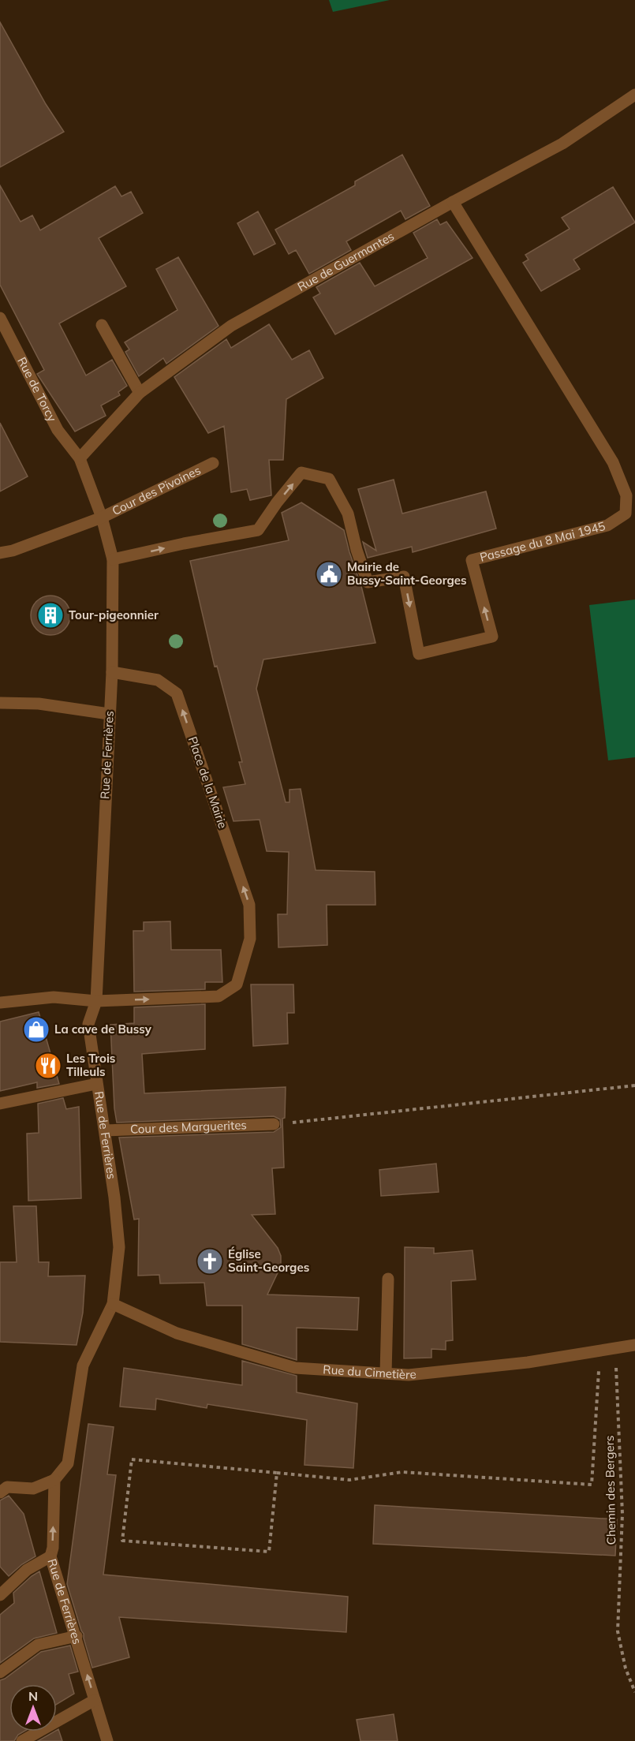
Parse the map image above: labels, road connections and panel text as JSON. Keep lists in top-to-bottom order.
{
  "streets": {
    "street": [
      "Rue de Guermantes",
      "Rue de Torcy",
      "Cour des Pivoines",
      "Passage du 8 Mai 1945",
      "Rue de Ferrières",
      "Place de la Mairie",
      "Cour des Marguerites",
      "Rue du Cimetière"
    ],
    "path": ["Chemin des Bergers"]
  },
  "crossings": [
    ["Rue de Guermantes", "Rue de Torcy"],
    ["Rue de Guermantes", "Passage du 8 Mai 1945"],
    ["Rue de Guermantes", "Rue de Ferrières"],
    ["Rue de Torcy", "Rue de Ferrières"],
    ["Cour des Pivoines", "Rue de Ferrières"],
    ["Passage du 8 Mai 1945", "Rue de Ferrières"],
    ["Rue de Ferrières", "Place de la Mairie"],
    ["Rue de Ferrières", "Cour des Marguerites"],
    ["Rue de Ferrières", "Rue du Cimetière"],
    ["Rue du Cimetière", "Chemin des Bergers"]
  ],
  "places": {
    "public building": ["Mairie de Bussy-Saint-Georges"],
    "building": ["Tour-pigeonnier"],
    "shop": ["La cave de Bussy"],
    "restaurant": ["Les Trois Tilleuls"],
    "church": ["Église Saint-Georges"]
  },
  "north": "top"
}
